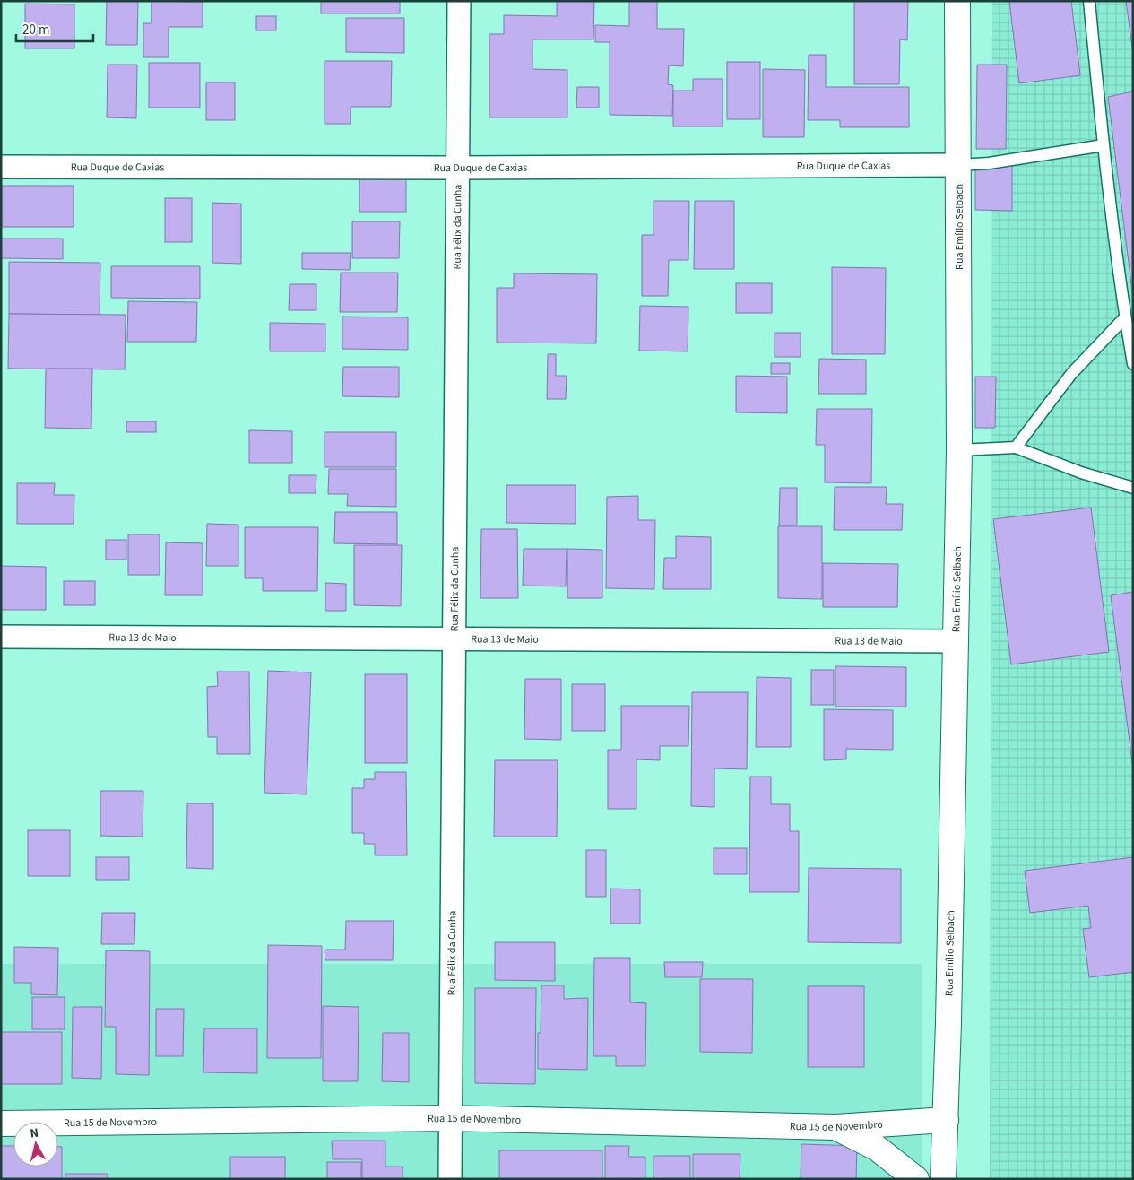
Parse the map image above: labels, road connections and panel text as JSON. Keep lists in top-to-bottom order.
{
  "streets": {
    "main road": ["Rua Emílio Selbach", "Rua 15 de Novembro"],
    "street": ["Rua Duque de Caxias", "Rua Félix da Cunha", "Rua 13 de Maio"]
  },
  "crossings": [
    ["Rua Duque de Caxias", "Rua Félix da Cunha"],
    ["Rua Duque de Caxias", "Rua Emílio Selbach"],
    ["Rua Félix da Cunha", "Rua 13 de Maio"],
    ["Rua Félix da Cunha", "Rua 15 de Novembro"],
    ["Rua Emílio Selbach", "Rua 13 de Maio"],
    ["Rua Emílio Selbach", "Rua 15 de Novembro"]
  ],
  "scale_bar": "20 m",
  "north": "top"
}
